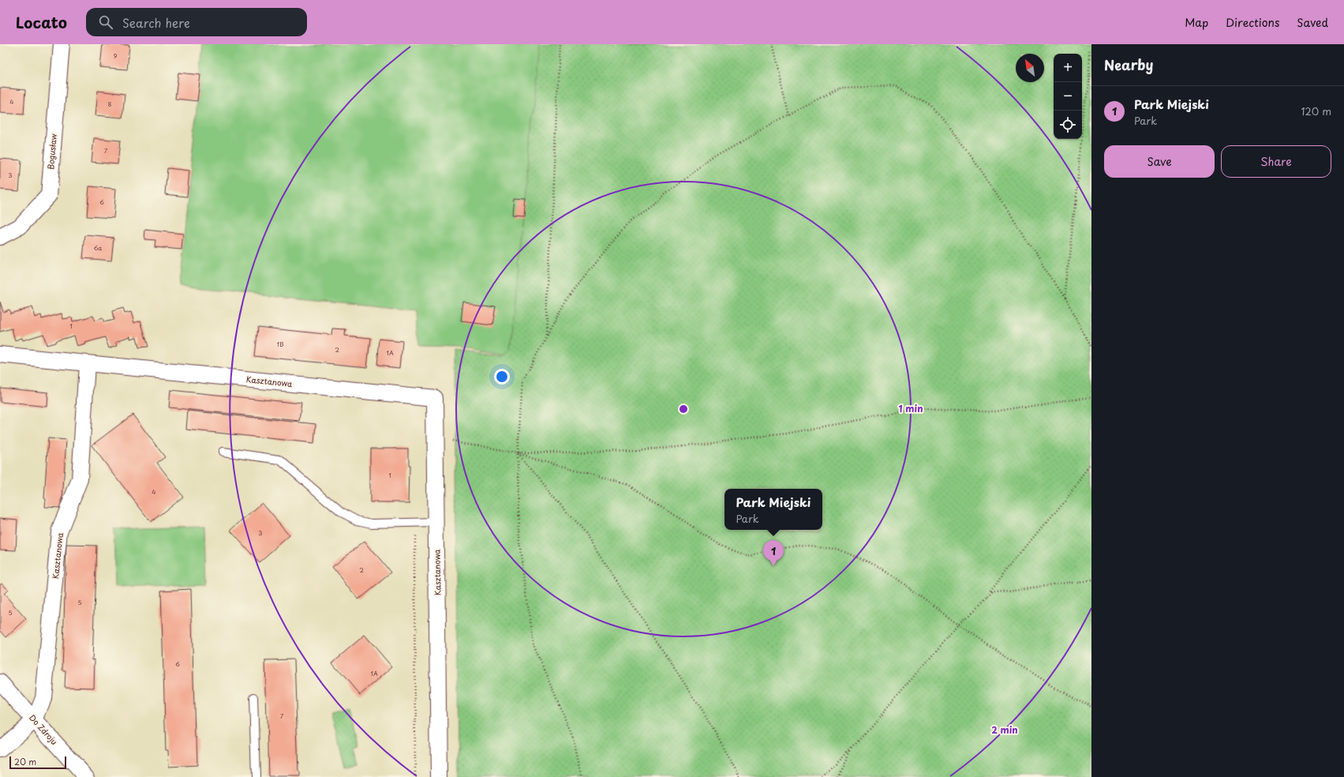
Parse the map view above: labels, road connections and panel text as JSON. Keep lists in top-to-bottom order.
{
  "streets": {
    "street": ["Bogusław", "Kasztanowa", "Do Zdroju"]
  },
  "crossings": [
    ["Kasztanowa", "Do Zdroju"]
  ],
  "house_numbers": [
    "9",
    "4",
    "8",
    "7",
    "3",
    "6",
    "6a",
    "1",
    "1B",
    "2",
    "1A",
    "1",
    "4",
    "3",
    "2",
    "5",
    "5",
    "6",
    "1A",
    "7"
  ],
  "scale_bar": "20 m",
  "north": "top left",
  "page": {
    "header": "Locato",
    "search": "Search here",
    "nav": ["Map", "Directions", "Saved"],
    "heading": "Nearby",
    "map_buttons": ["+", "−"],
    "list": [
      {
        "mark": "1",
        "name": "Park Miejski",
        "note": "Park",
        "value": "120 m"
      }
    ],
    "buttons": ["Save", "Share"],
    "popup": ["Park Miejski", "Park"],
    "pins": "1",
    "scale": "20 m"
  },
  "rings": ["1 min", "2 min"]
}
